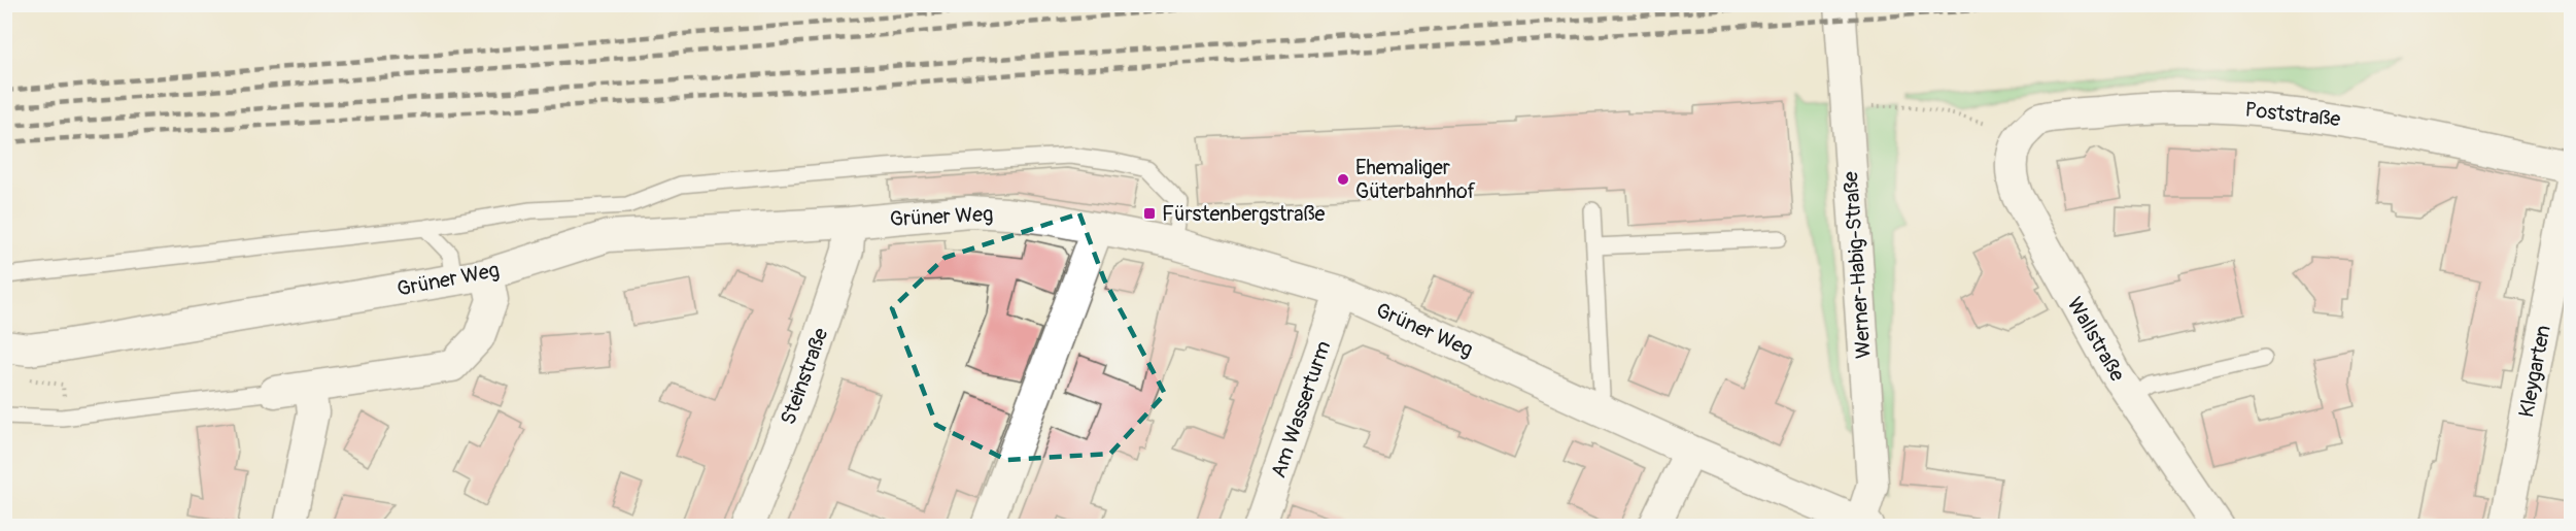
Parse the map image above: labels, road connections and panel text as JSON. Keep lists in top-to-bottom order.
{
  "streets": {
    "street": [
      "Poststraße",
      "Grüner Weg",
      "Werner-Habig-Straße",
      "Wallstraße",
      "Kleygarten",
      "Steinstraße",
      "Am Wasserturm"
    ]
  },
  "crossings": [
    ["Poststraße", "Wallstraße"],
    ["Grüner Weg", "Werner-Habig-Straße"],
    ["Grüner Weg", "Steinstraße"],
    ["Grüner Weg", "Am Wasserturm"]
  ],
  "places": {
    "other": ["Ehemaliger Güterbahnhof"],
    "transit": ["Fürstenbergstraße"]
  }
}
